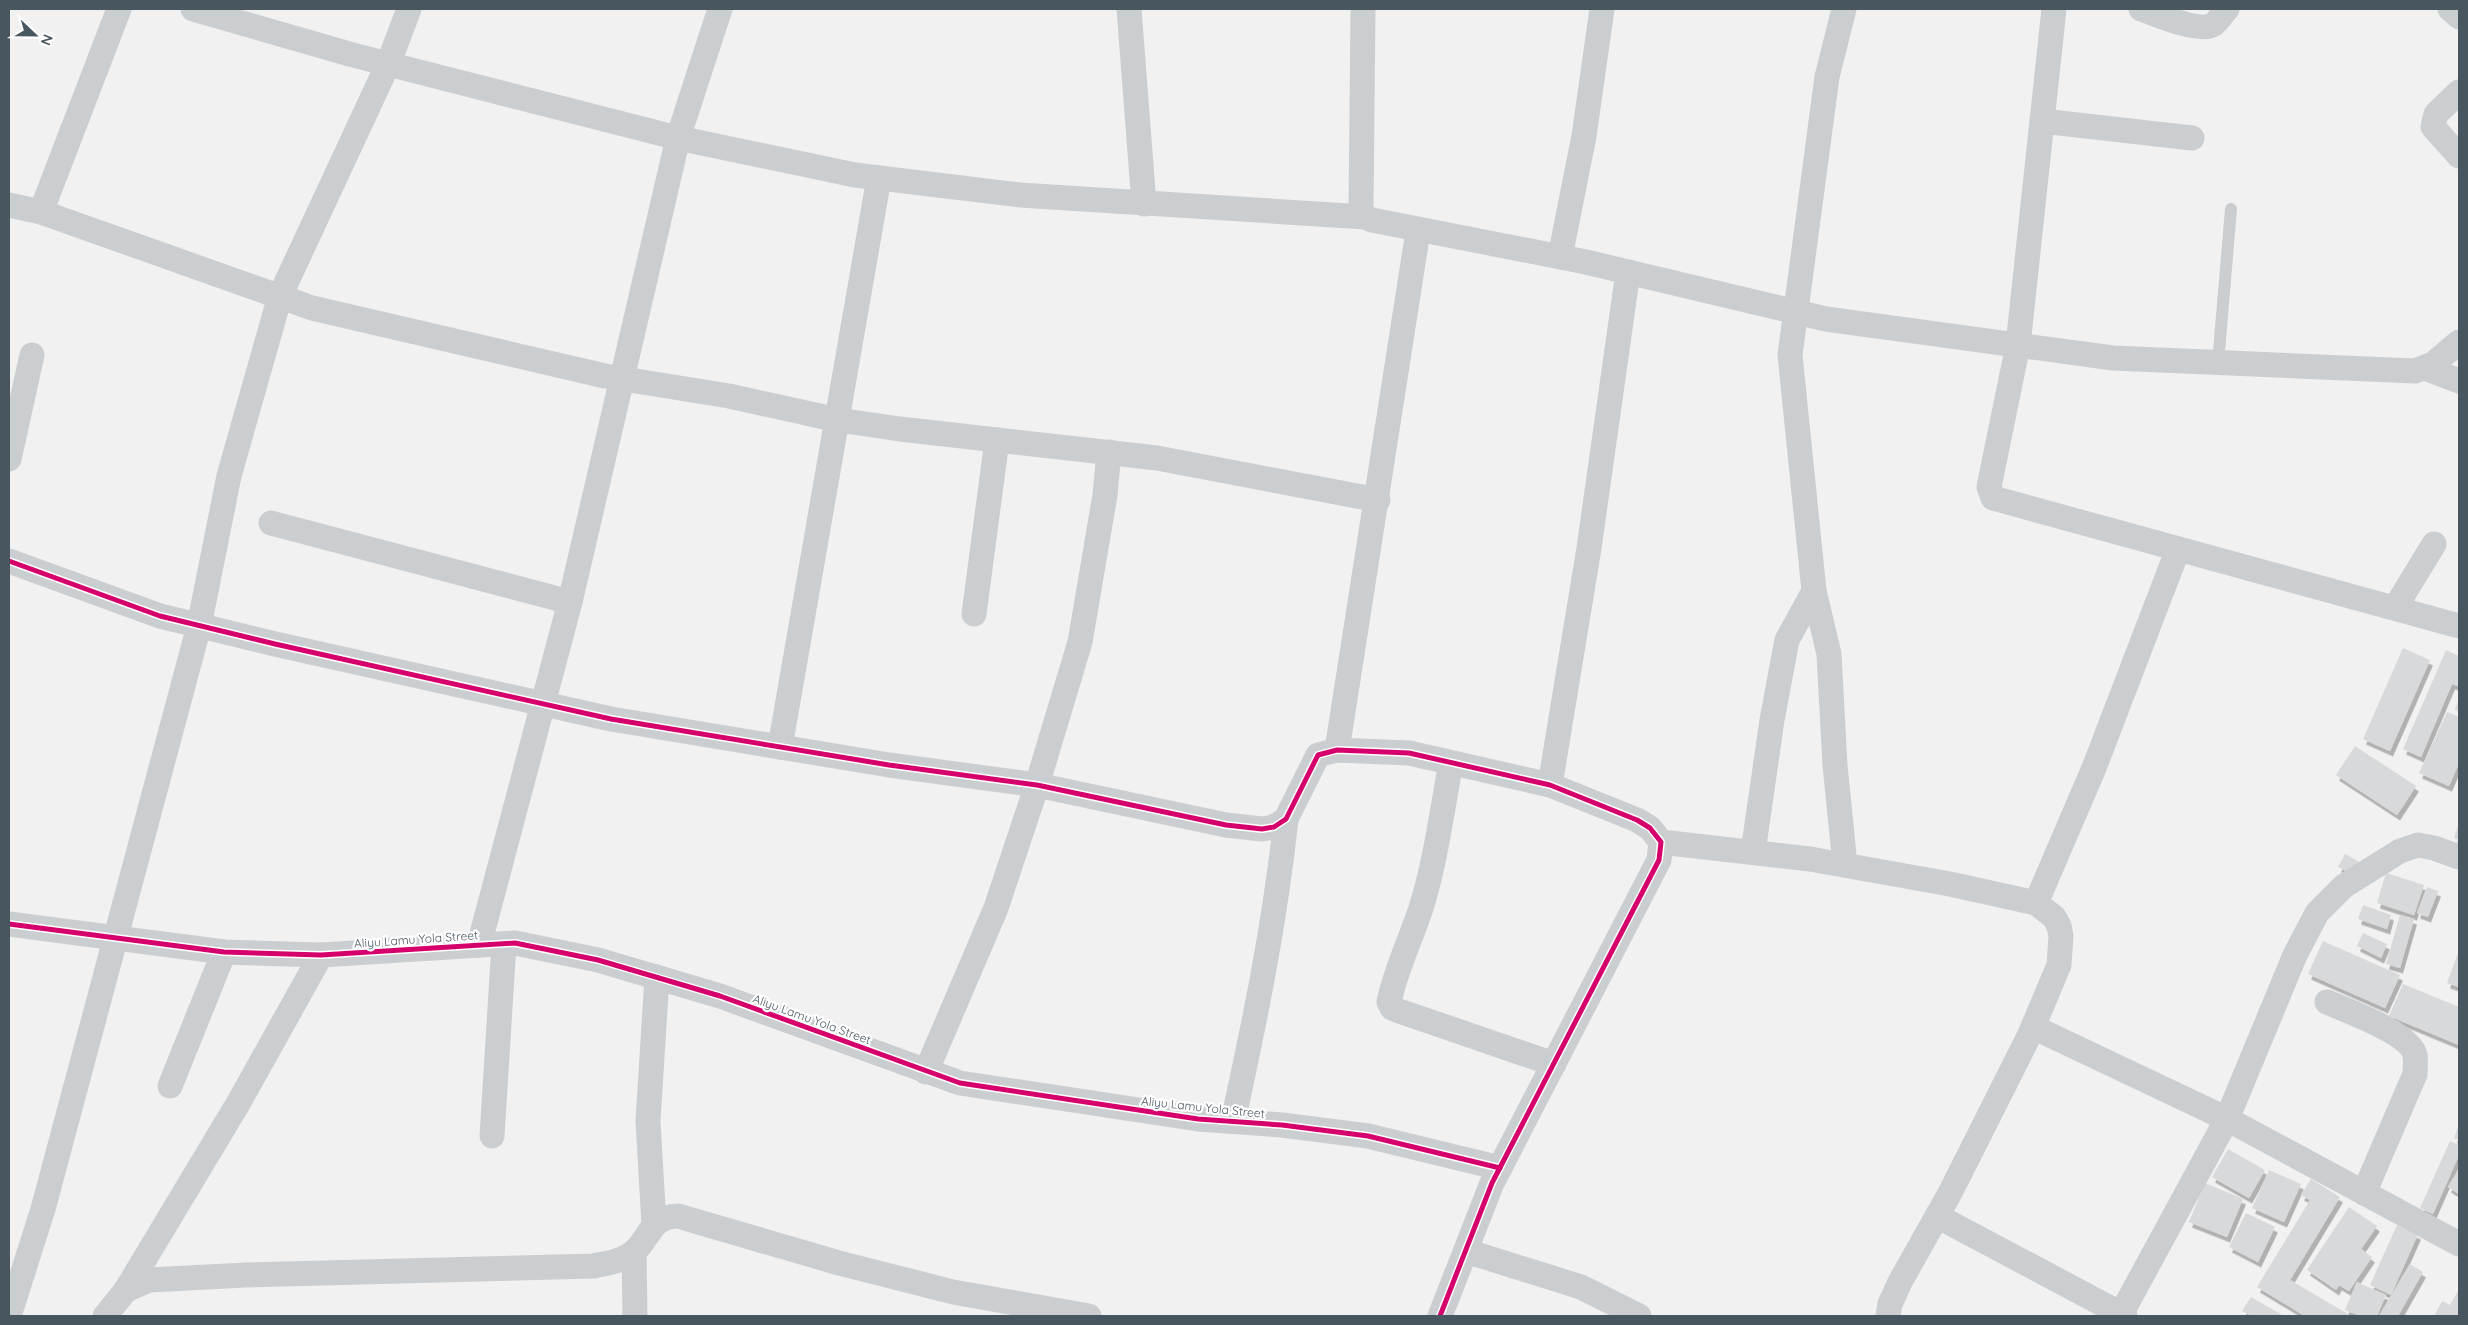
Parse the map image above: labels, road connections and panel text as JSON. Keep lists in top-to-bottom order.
{
  "streets": {
    "street": ["Aliyu Lamu Yola Street"]
  },
  "north": "right"
}
